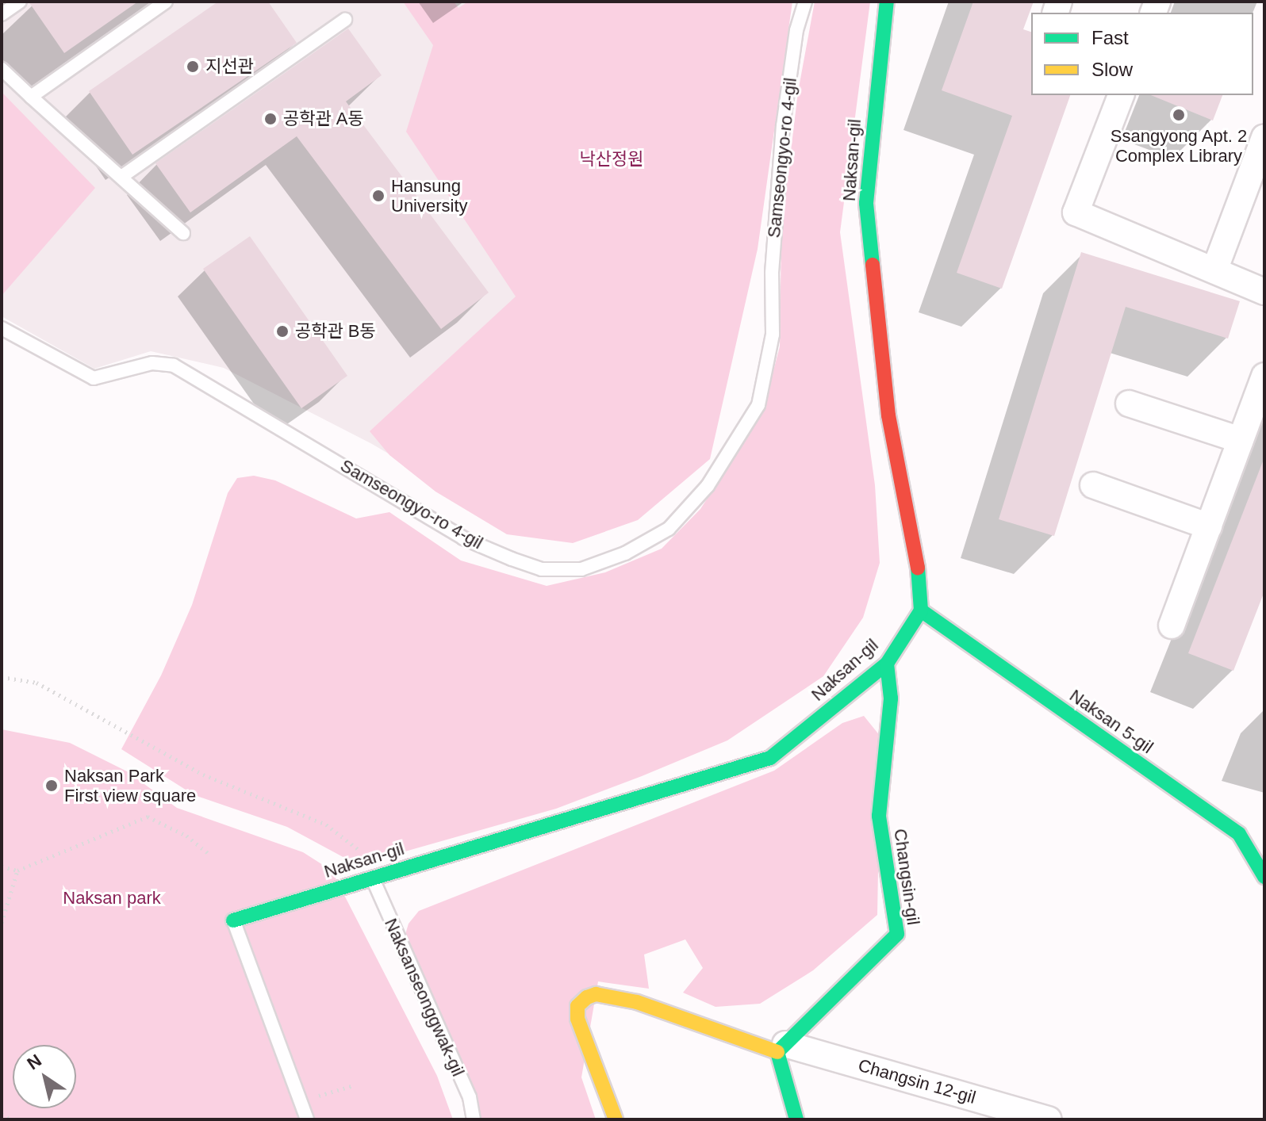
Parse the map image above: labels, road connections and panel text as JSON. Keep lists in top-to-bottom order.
{
  "streets": {
    "street": [
      "Naksan-gil",
      "Naksan 5-gil",
      "Changsin-gil",
      "Changsin 12-gil"
    ],
    "lane": ["Samseongyo-ro 4-gil", "Naksanseonggwak-gil"]
  },
  "crossings": [
    ["Naksan-gil", "Naksan 5-gil"],
    ["Naksan-gil", "Changsin-gil"],
    ["Naksan-gil", "Naksanseonggwak-gil"],
    ["Changsin-gil", "Changsin 12-gil"]
  ],
  "parks": ["낙산정원", "Naksan park"],
  "places": [
    "지선관",
    "Ssangyong Apt. 2 Complex Library",
    "공학관 A동",
    "Hansung University",
    "공학관 B동",
    "Naksan Park First view square"
  ],
  "legend": ["Fast", "Slow"],
  "north": "top left"
}
